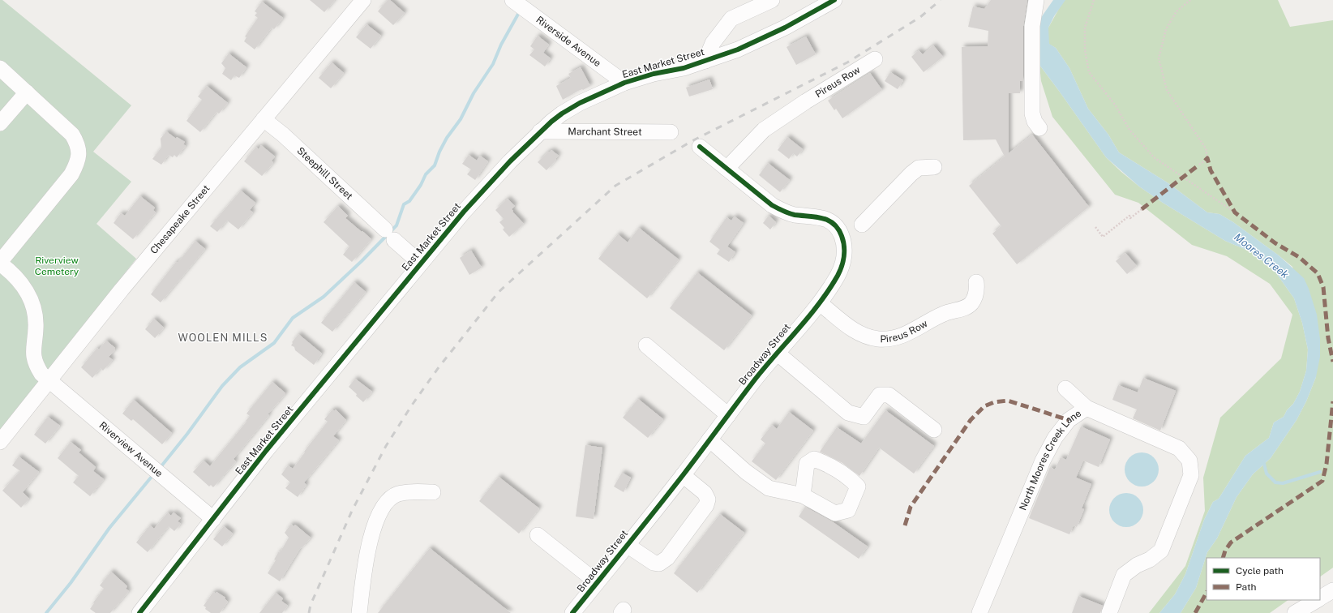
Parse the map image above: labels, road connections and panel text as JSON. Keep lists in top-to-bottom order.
{
  "streets": {
    "street": [
      "Riverside Avenue",
      "East Market Street",
      "Pireus Row",
      "Marchant Street",
      "Steephill Street",
      "Chesapeake Street",
      "Broadway Street",
      "Riverview Avenue",
      "North Moores Creek Lane"
    ]
  },
  "crossings": [
    ["Riverside Avenue", "East Market Street"],
    ["East Market Street", "Marchant Street"],
    ["East Market Street", "Steephill Street"],
    ["East Market Street", "Riverview Avenue"],
    ["Pireus Row", "Broadway Street"],
    ["Steephill Street", "Chesapeake Street"],
    ["Chesapeake Street", "Riverview Avenue"]
  ],
  "districts": ["WOOLEN MILLS"],
  "water": ["Moores Creek"],
  "parks": ["Riverview Cemetery"],
  "legend": ["Cycle path", "Path"]
}
